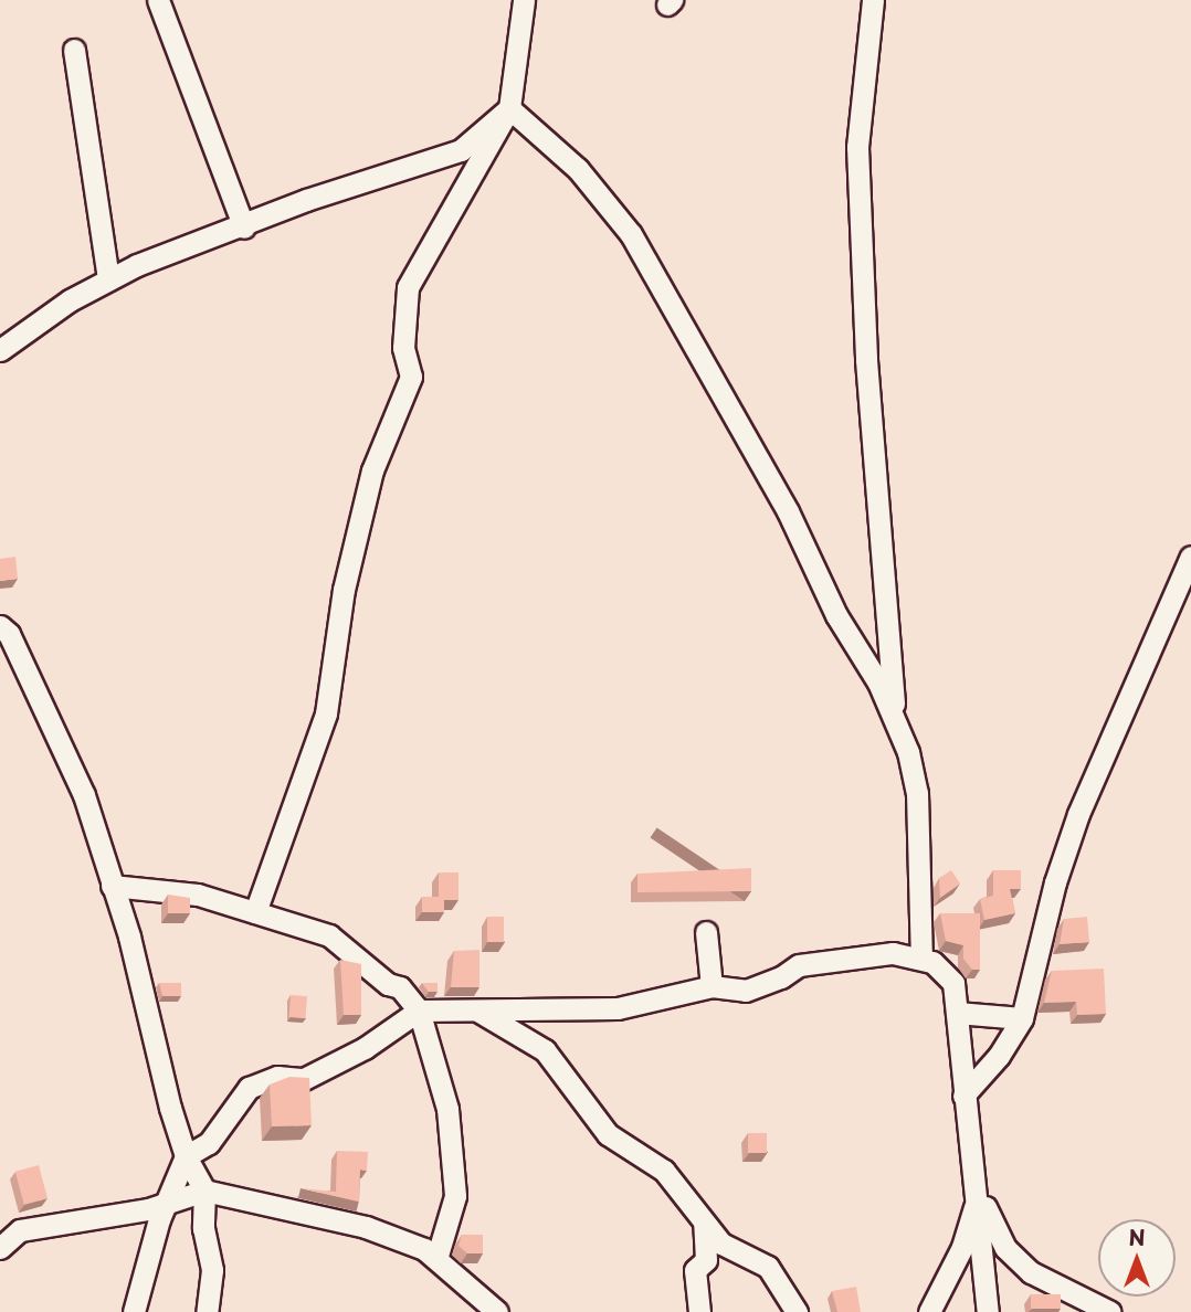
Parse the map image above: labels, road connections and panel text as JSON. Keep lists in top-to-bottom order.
{
  "north": "top"
}
